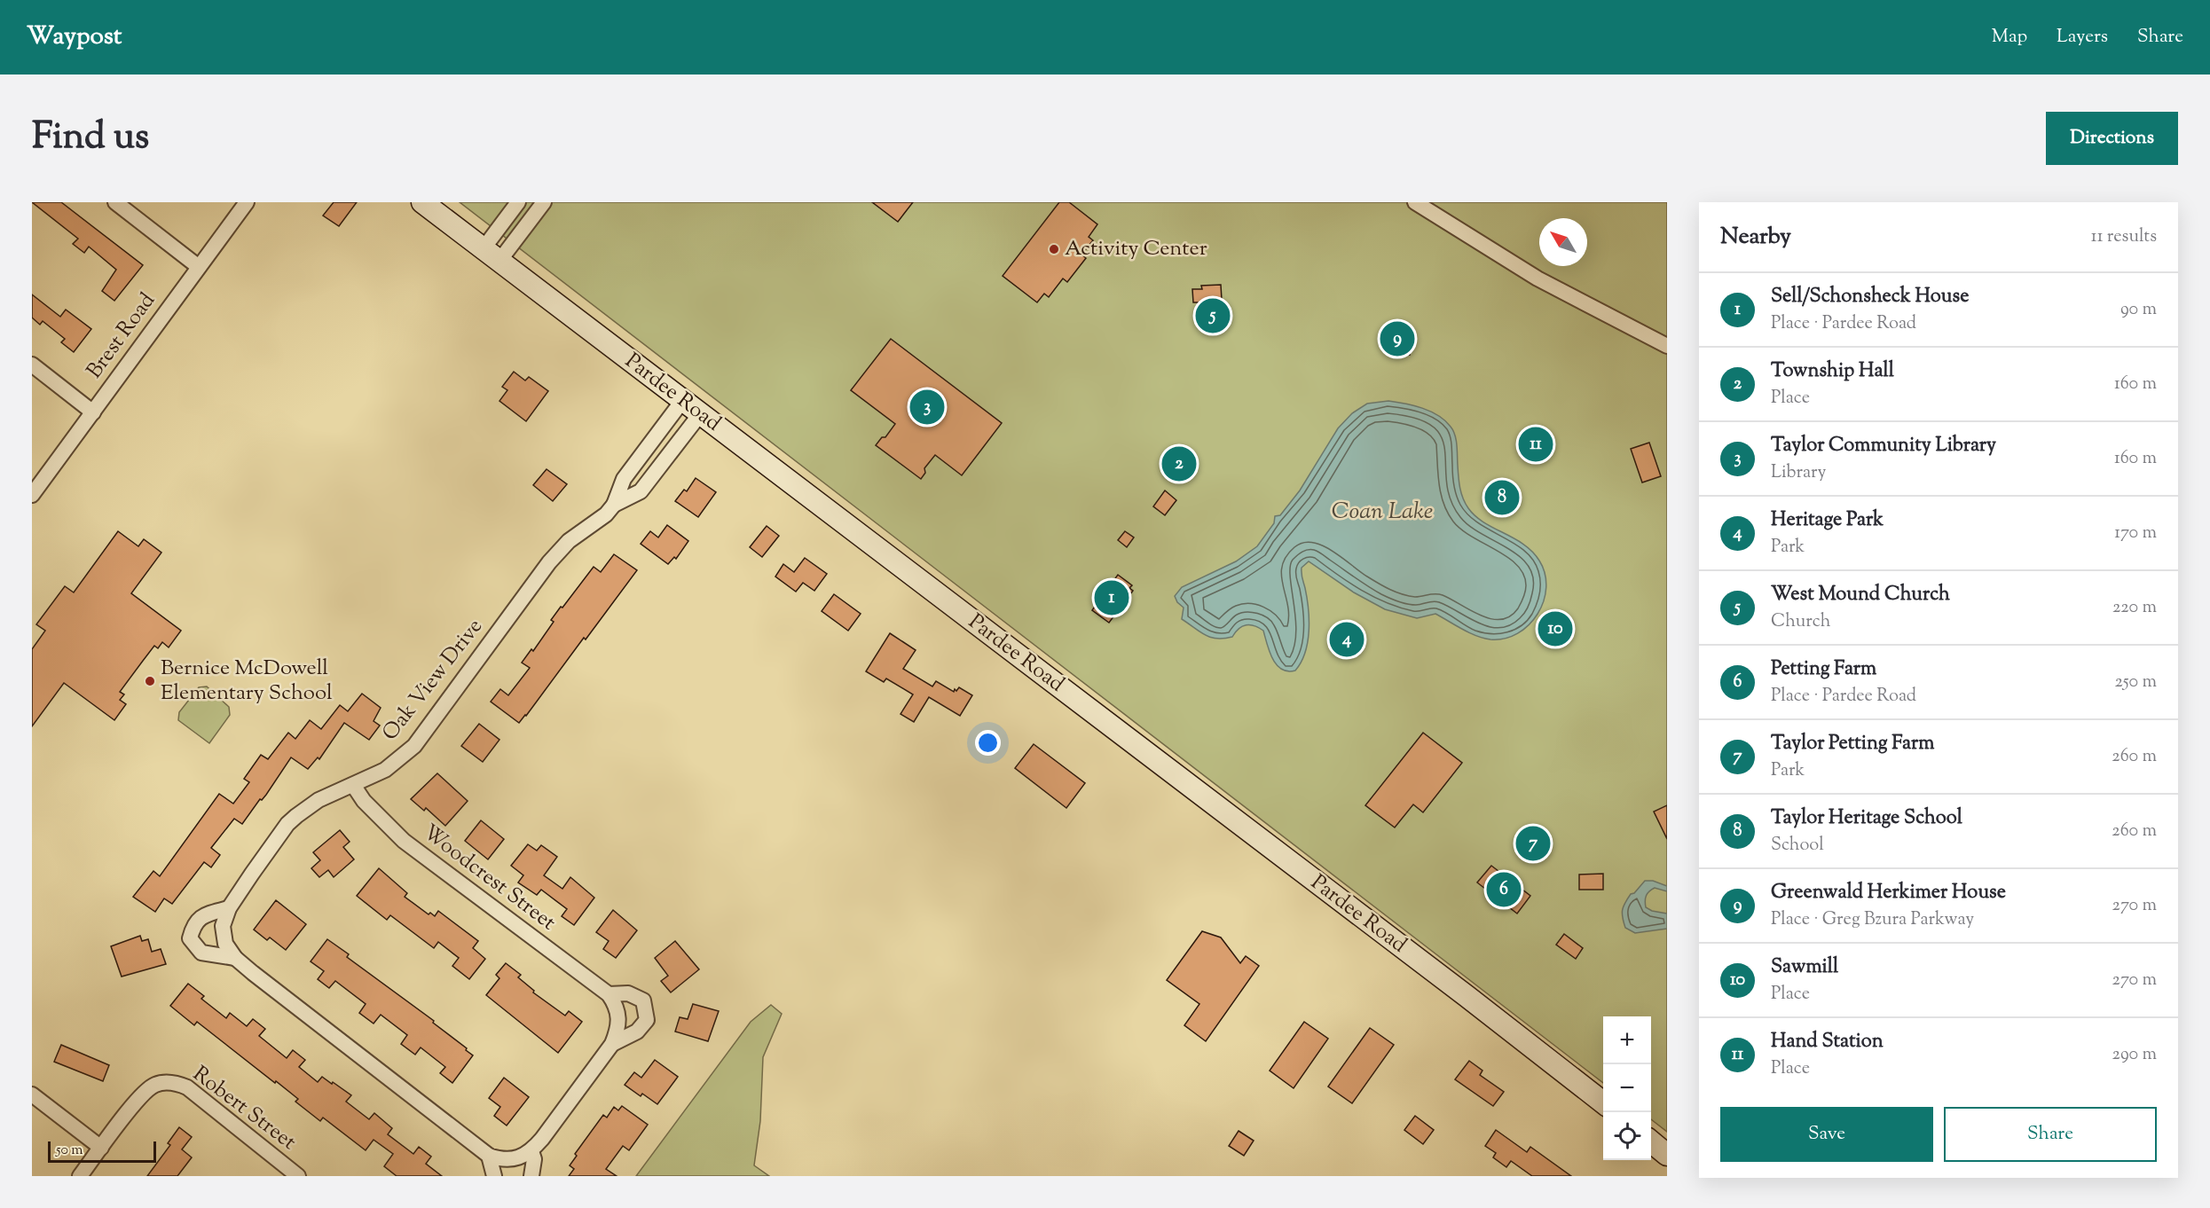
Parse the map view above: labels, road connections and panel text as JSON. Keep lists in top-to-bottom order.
{
  "streets": {
    "main road": ["Pardee Road"],
    "street": [
      "Brest Road",
      "Oak View Drive",
      "Woodcrest Street",
      "Robert Street"
    ]
  },
  "crossings": [
    ["Pardee Road", "Oak View Drive"],
    ["Oak View Drive", "Woodcrest Street"]
  ],
  "water": ["Coan Lake"],
  "places": ["Activity Center", "Bernice McDowell Elementary School"],
  "scale_bar": "50 m",
  "north": "top left",
  "page": {
    "header": "Waypost",
    "nav": ["Map", "Layers", "Share"],
    "title": "Find us",
    "buttons": [
      "Directions",
      ["Save", "Share"]
    ],
    "heading": ["Nearby", "11 results"],
    "list": [
      {
        "mark": "1",
        "name": "Sell/Schonsheck House",
        "note": "Place · Pardee Road",
        "value": "90 m"
      },
      {
        "mark": "2",
        "name": "Township Hall",
        "note": "Place",
        "value": "160 m"
      },
      {
        "mark": "3",
        "name": "Taylor Community Library",
        "note": "Library",
        "value": "160 m"
      },
      {
        "mark": "4",
        "name": "Heritage Park",
        "note": "Park",
        "value": "170 m"
      },
      {
        "mark": "5",
        "name": "West Mound Church",
        "note": "Church",
        "value": "220 m"
      },
      {
        "mark": "6",
        "name": "Petting Farm",
        "note": "Place · Pardee Road",
        "value": "250 m"
      },
      {
        "mark": "7",
        "name": "Taylor Petting Farm",
        "note": "Park",
        "value": "260 m"
      },
      {
        "mark": "8",
        "name": "Taylor Heritage School",
        "note": "School",
        "value": "260 m"
      },
      {
        "mark": "9",
        "name": "Greenwald Herkimer House",
        "note": "Place · Greg Bzura Parkway",
        "value": "270 m"
      },
      {
        "mark": "10",
        "name": "Sawmill",
        "note": "Place",
        "value": "270 m"
      },
      {
        "mark": "11",
        "name": "Hand Station",
        "note": "Place",
        "value": "290 m"
      }
    ],
    "pins": [
      "5",
      "9",
      "3",
      "11",
      "2",
      "8",
      "1",
      "10",
      "4",
      "7",
      "6"
    ],
    "map_buttons": ["+", "−"],
    "scale": "50 m"
  }
}
